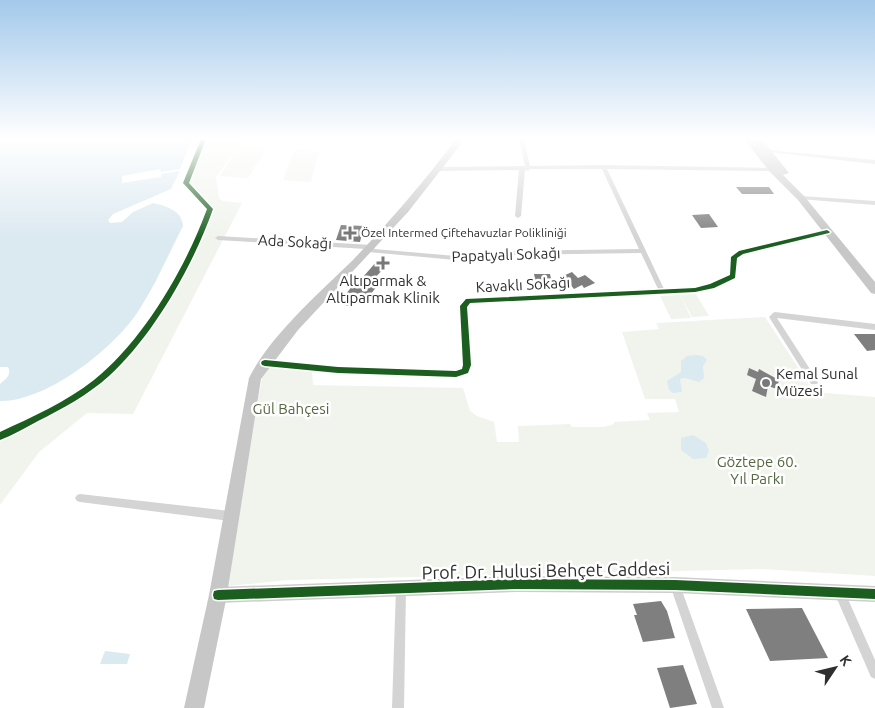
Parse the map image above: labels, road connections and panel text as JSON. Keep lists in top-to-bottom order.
{
  "streets": {
    "street": [
      "Ada Sokağı",
      "Papatyalı Sokağı",
      "Kavaklı Sokağı",
      "Prof. Dr. Hulusi Behçet Caddesi"
    ]
  },
  "crossings": [
    ["Ada Sokağı", "Papatyalı Sokağı"]
  ],
  "parks": ["Gül Bahçesi", "Göztepe 60. Yıl Parkı"],
  "places": {
    "health": ["Özel Intermed Çiftehavuzlar Polikliniği", "Altıparmak & Altıparmak Klinik"],
    "other": ["Kemal Sunal Müzesi"]
  },
  "north": "top right"
}
